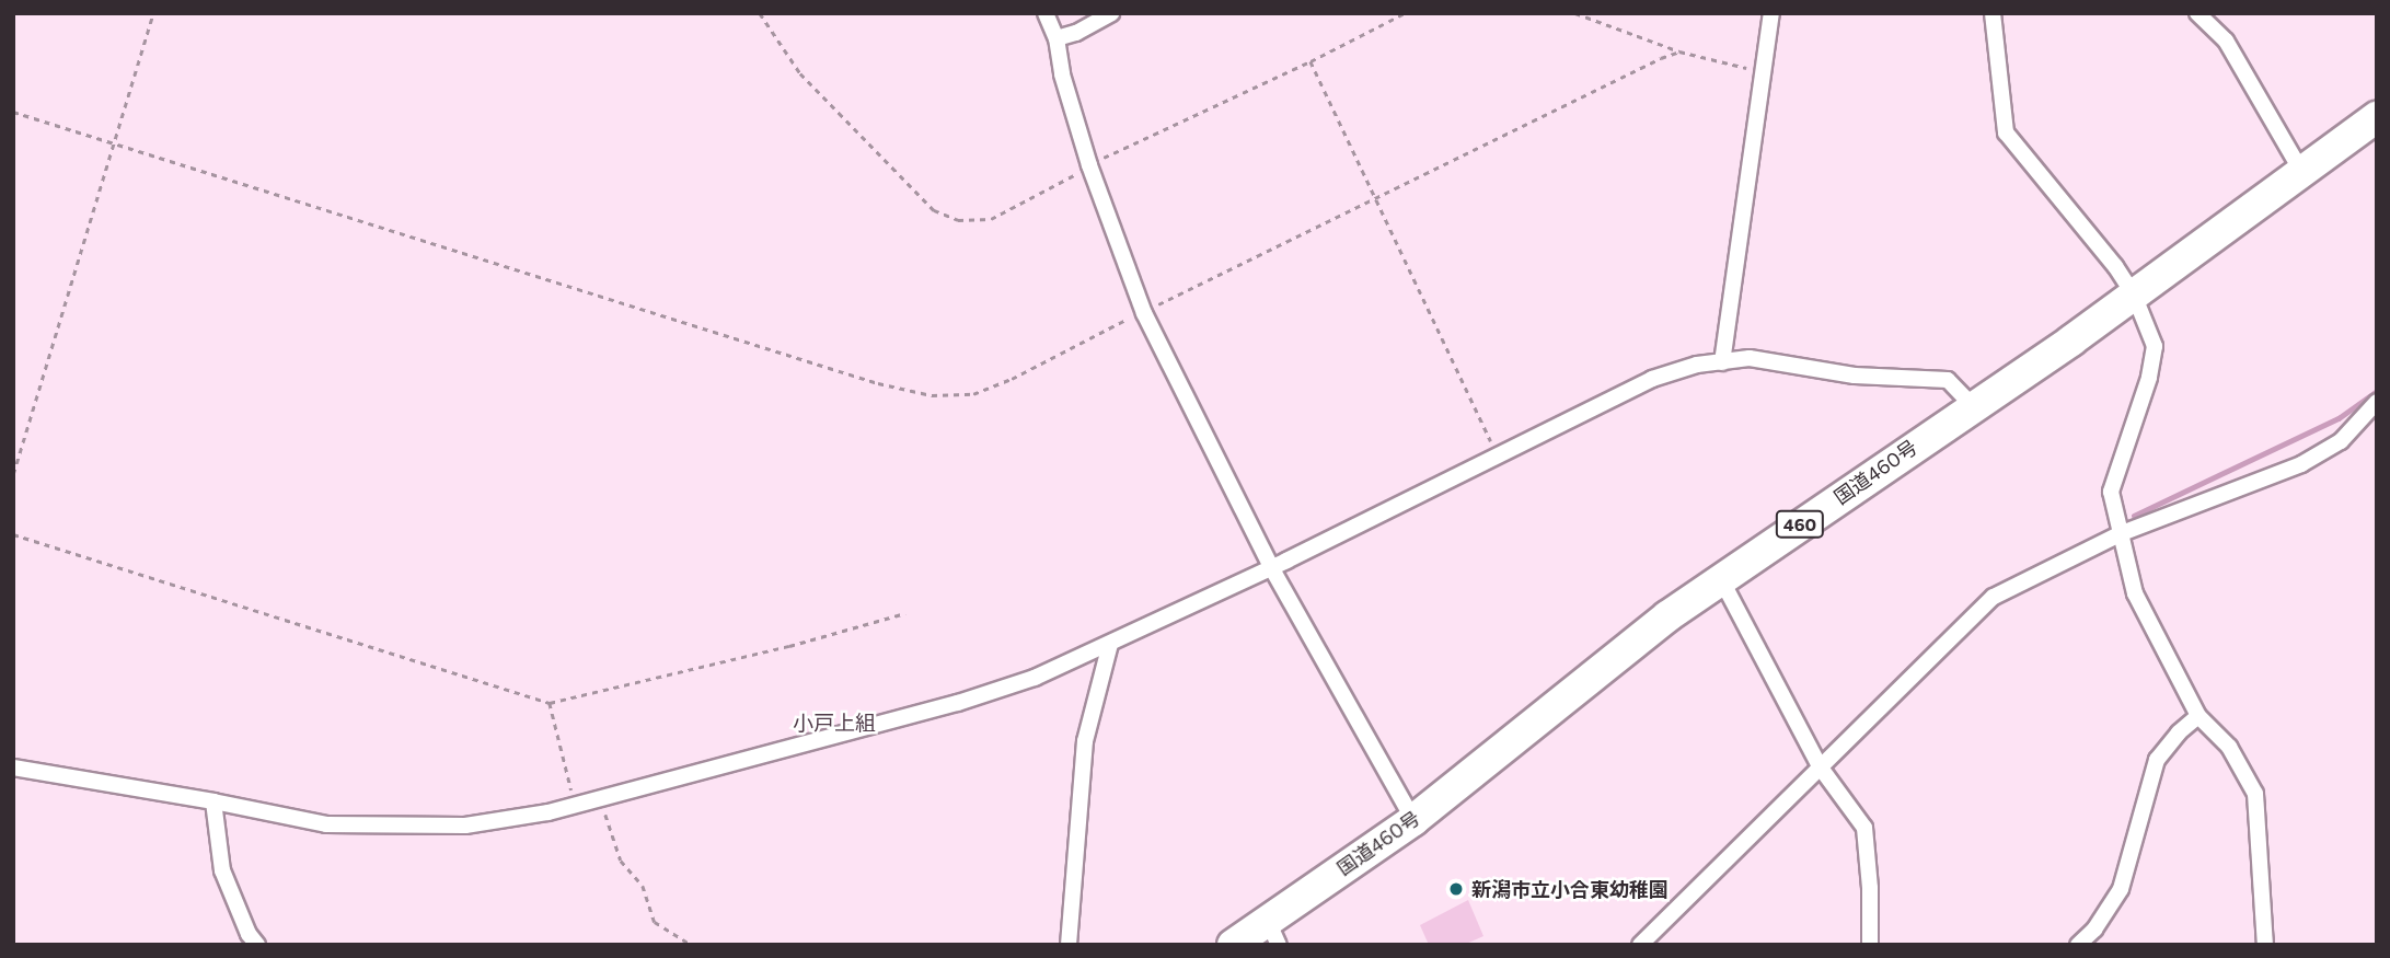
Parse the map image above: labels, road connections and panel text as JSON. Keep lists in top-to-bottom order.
{
  "streets": {
    "highway": ["国道460号", "460"]
  },
  "districts": ["小戸上組"],
  "places": ["新潟市立小合東幼稚園"]
}
